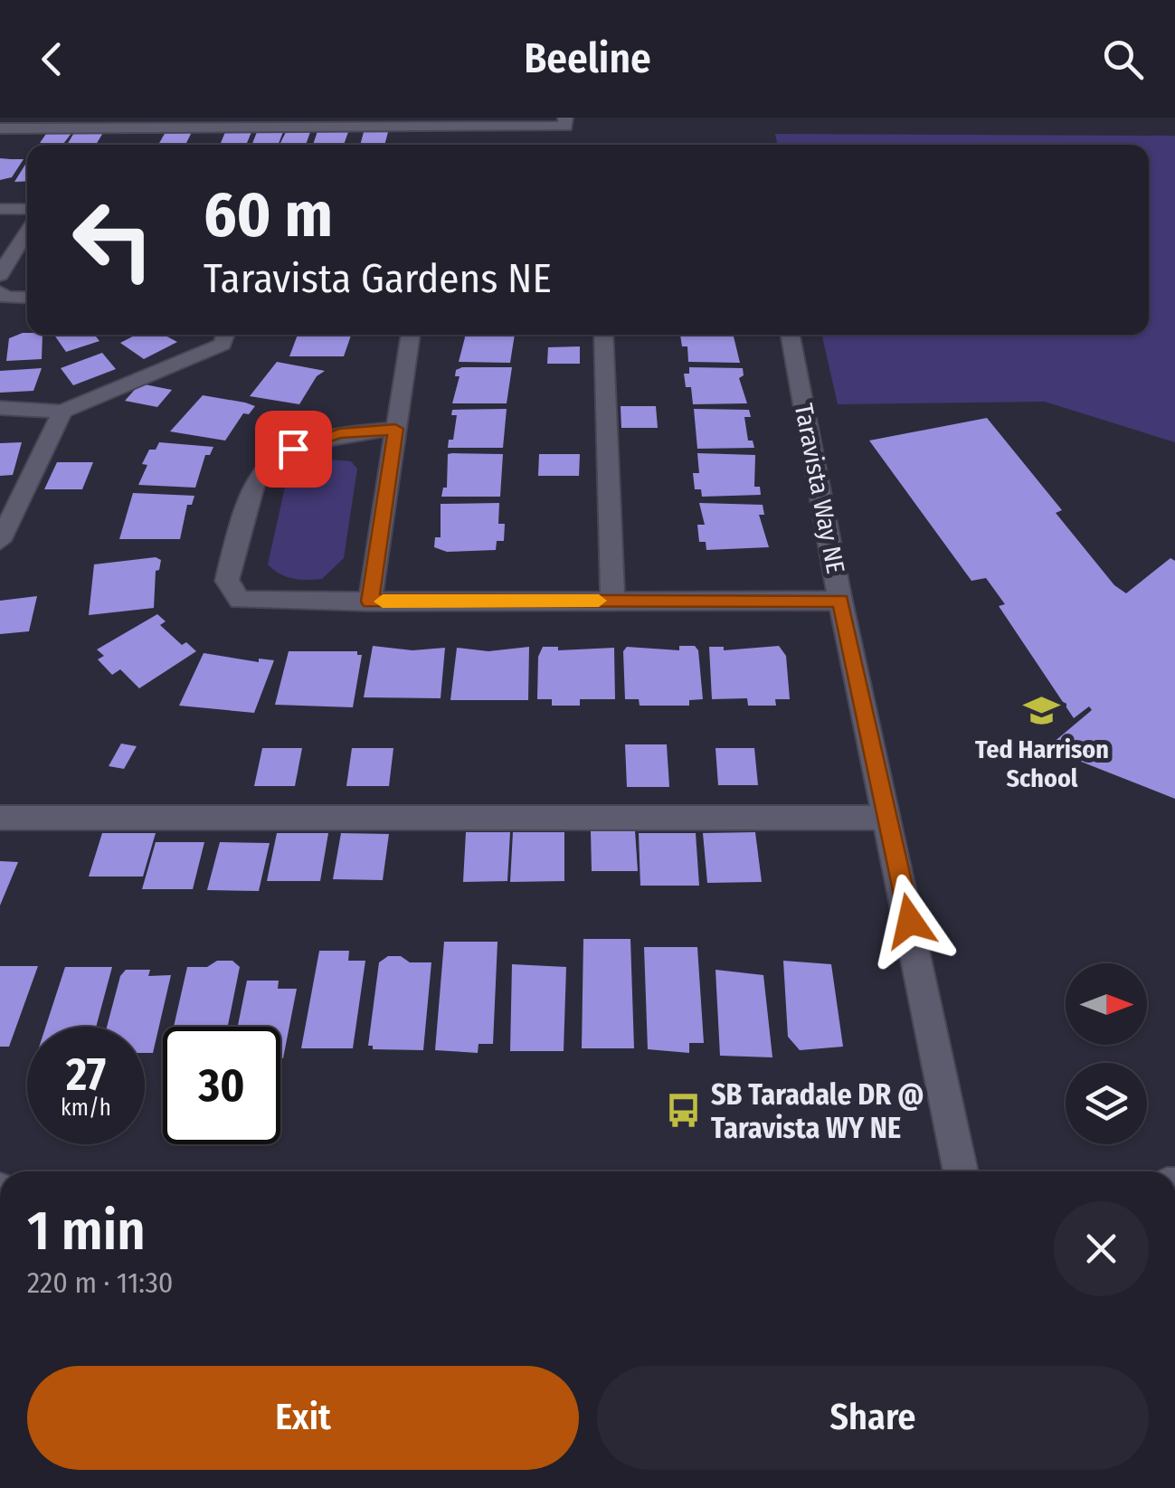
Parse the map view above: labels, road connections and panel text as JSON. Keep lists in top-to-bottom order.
{
  "streets": {
    "street": ["Taravista Way NE"]
  },
  "places": {
    "school or university": ["Ted Harrison School"],
    "bus stop": ["SB Taradale DR @ Taravista WY NE"]
  },
  "north": "right",
  "page": {
    "header": "Beeline",
    "turn": ["60 m", "Taravista Gardens NE"],
    "speed": "27 km/h",
    "limit": "30",
    "heading": ["1 min", "220 m · 11:30"],
    "buttons": ["Exit", "Share"]
  }
}
